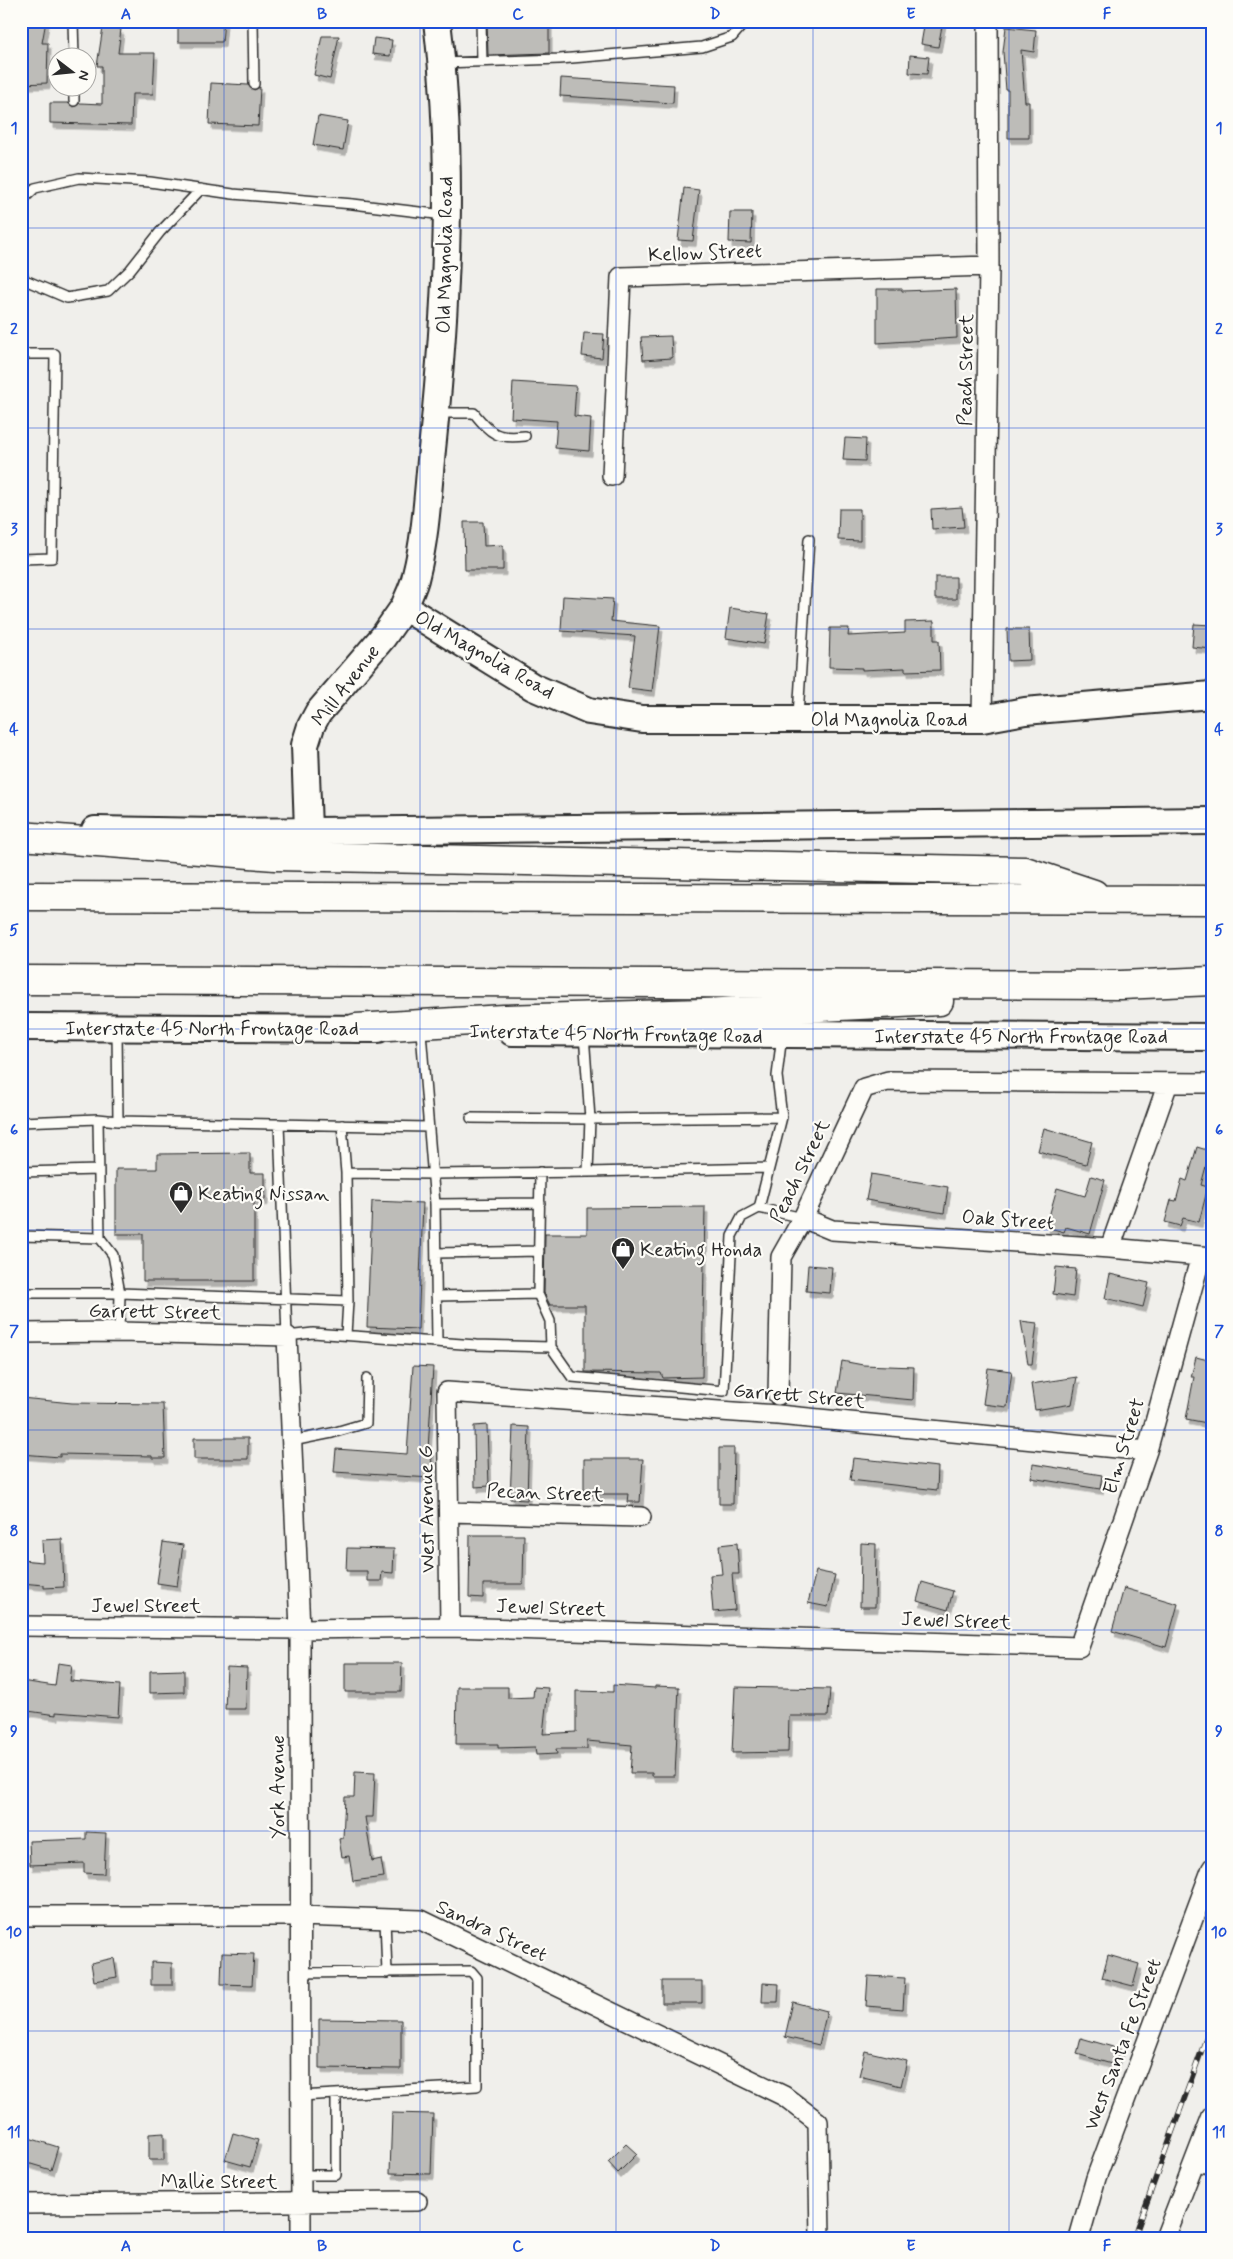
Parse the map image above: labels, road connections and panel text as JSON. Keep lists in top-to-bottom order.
{
  "streets": {
    "main road": ["Old Magnolia Road", "Mill Avenue", "Interstate 45 North Frontage Road"],
    "street": [
      "Kellow Street",
      "Peach Street",
      "Oak Street",
      "Garrett Street",
      "Elm Street",
      "Pecan Street",
      "West Avenue G",
      "Jewel Street",
      "York Avenue",
      "Sandra Street",
      "West Santa Fe Street",
      "Mallie Street"
    ]
  },
  "crossings": [
    ["Kellow Street", "Peach Street"],
    ["Old Magnolia Road", "Peach Street"],
    ["Old Magnolia Road", "Mill Avenue"],
    ["Peach Street", "Oak Street"],
    ["Oak Street", "Elm Street"],
    ["Garrett Street", "Elm Street"],
    ["Garrett Street", "West Avenue G"],
    ["Garrett Street", "York Avenue"],
    ["Elm Street", "Jewel Street"],
    ["Pecan Street", "West Avenue G"],
    ["West Avenue G", "Jewel Street"],
    ["Jewel Street", "York Avenue"],
    ["York Avenue", "Sandra Street"],
    ["York Avenue", "Mallie Street"]
  ],
  "places": {
    "shop": ["Keating Nissan", "Keating Honda"]
  },
  "north": "right",
  "grid": {
    "columns": [
      "A",
      "B",
      "C",
      "D",
      "E",
      "F"
    ],
    "rows": [
      "1",
      "2",
      "3",
      "4",
      "5",
      "6",
      "7",
      "8",
      "9",
      "10",
      "11"
    ]
  }
}
